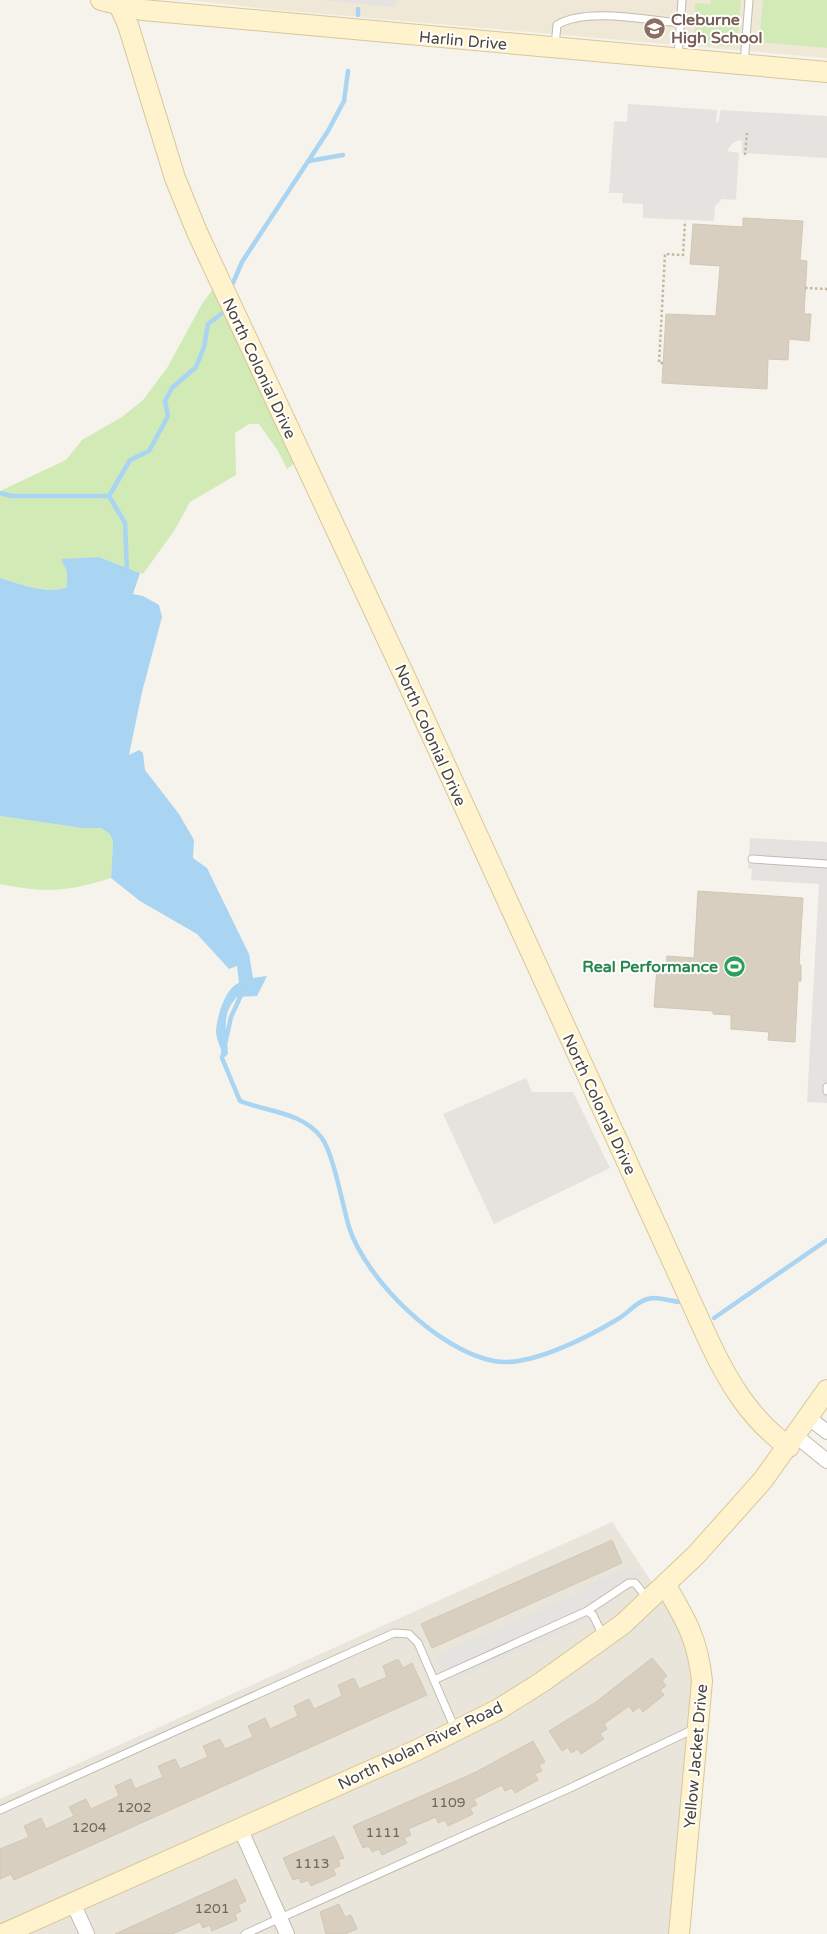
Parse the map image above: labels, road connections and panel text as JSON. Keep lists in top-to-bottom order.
{
  "streets": {
    "street": [
      "Harlin Drive",
      "North Colonial Drive",
      "North Nolan River Road",
      "Yellow Jacket Drive"
    ]
  },
  "crossings": [
    ["Harlin Drive", "North Colonial Drive"],
    ["North Colonial Drive", "North Nolan River Road"],
    ["North Nolan River Road", "Yellow Jacket Drive"]
  ],
  "places": {
    "school or university": ["Cleburne High School"],
    "sports": ["Real Performance"]
  },
  "house_numbers": [
    "1109",
    "1202",
    "1204",
    "1111",
    "1113",
    "1201"
  ]
}
